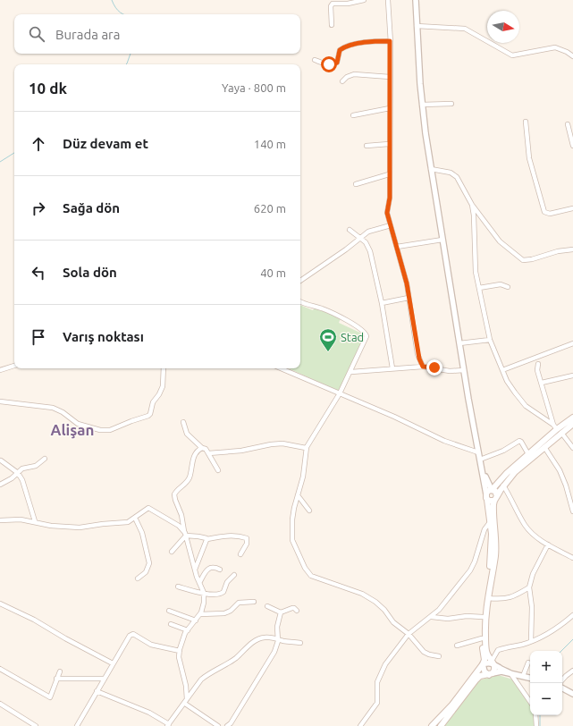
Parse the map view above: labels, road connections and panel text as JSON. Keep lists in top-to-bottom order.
{
  "districts": ["Alişan"],
  "places": {
    "sports": ["Stad"]
  },
  "north": "right",
  "page": {
    "search": "Burada ara",
    "heading": ["10 dk", "Yaya · 800 m"],
    "list": [
      ["Düz devam et", "140 m"],
      ["Sağa dön", "620 m"],
      ["Sola dön", "40 m"],
      "Varış noktası"
    ],
    "map_buttons": ["+", "−"]
  }
}
